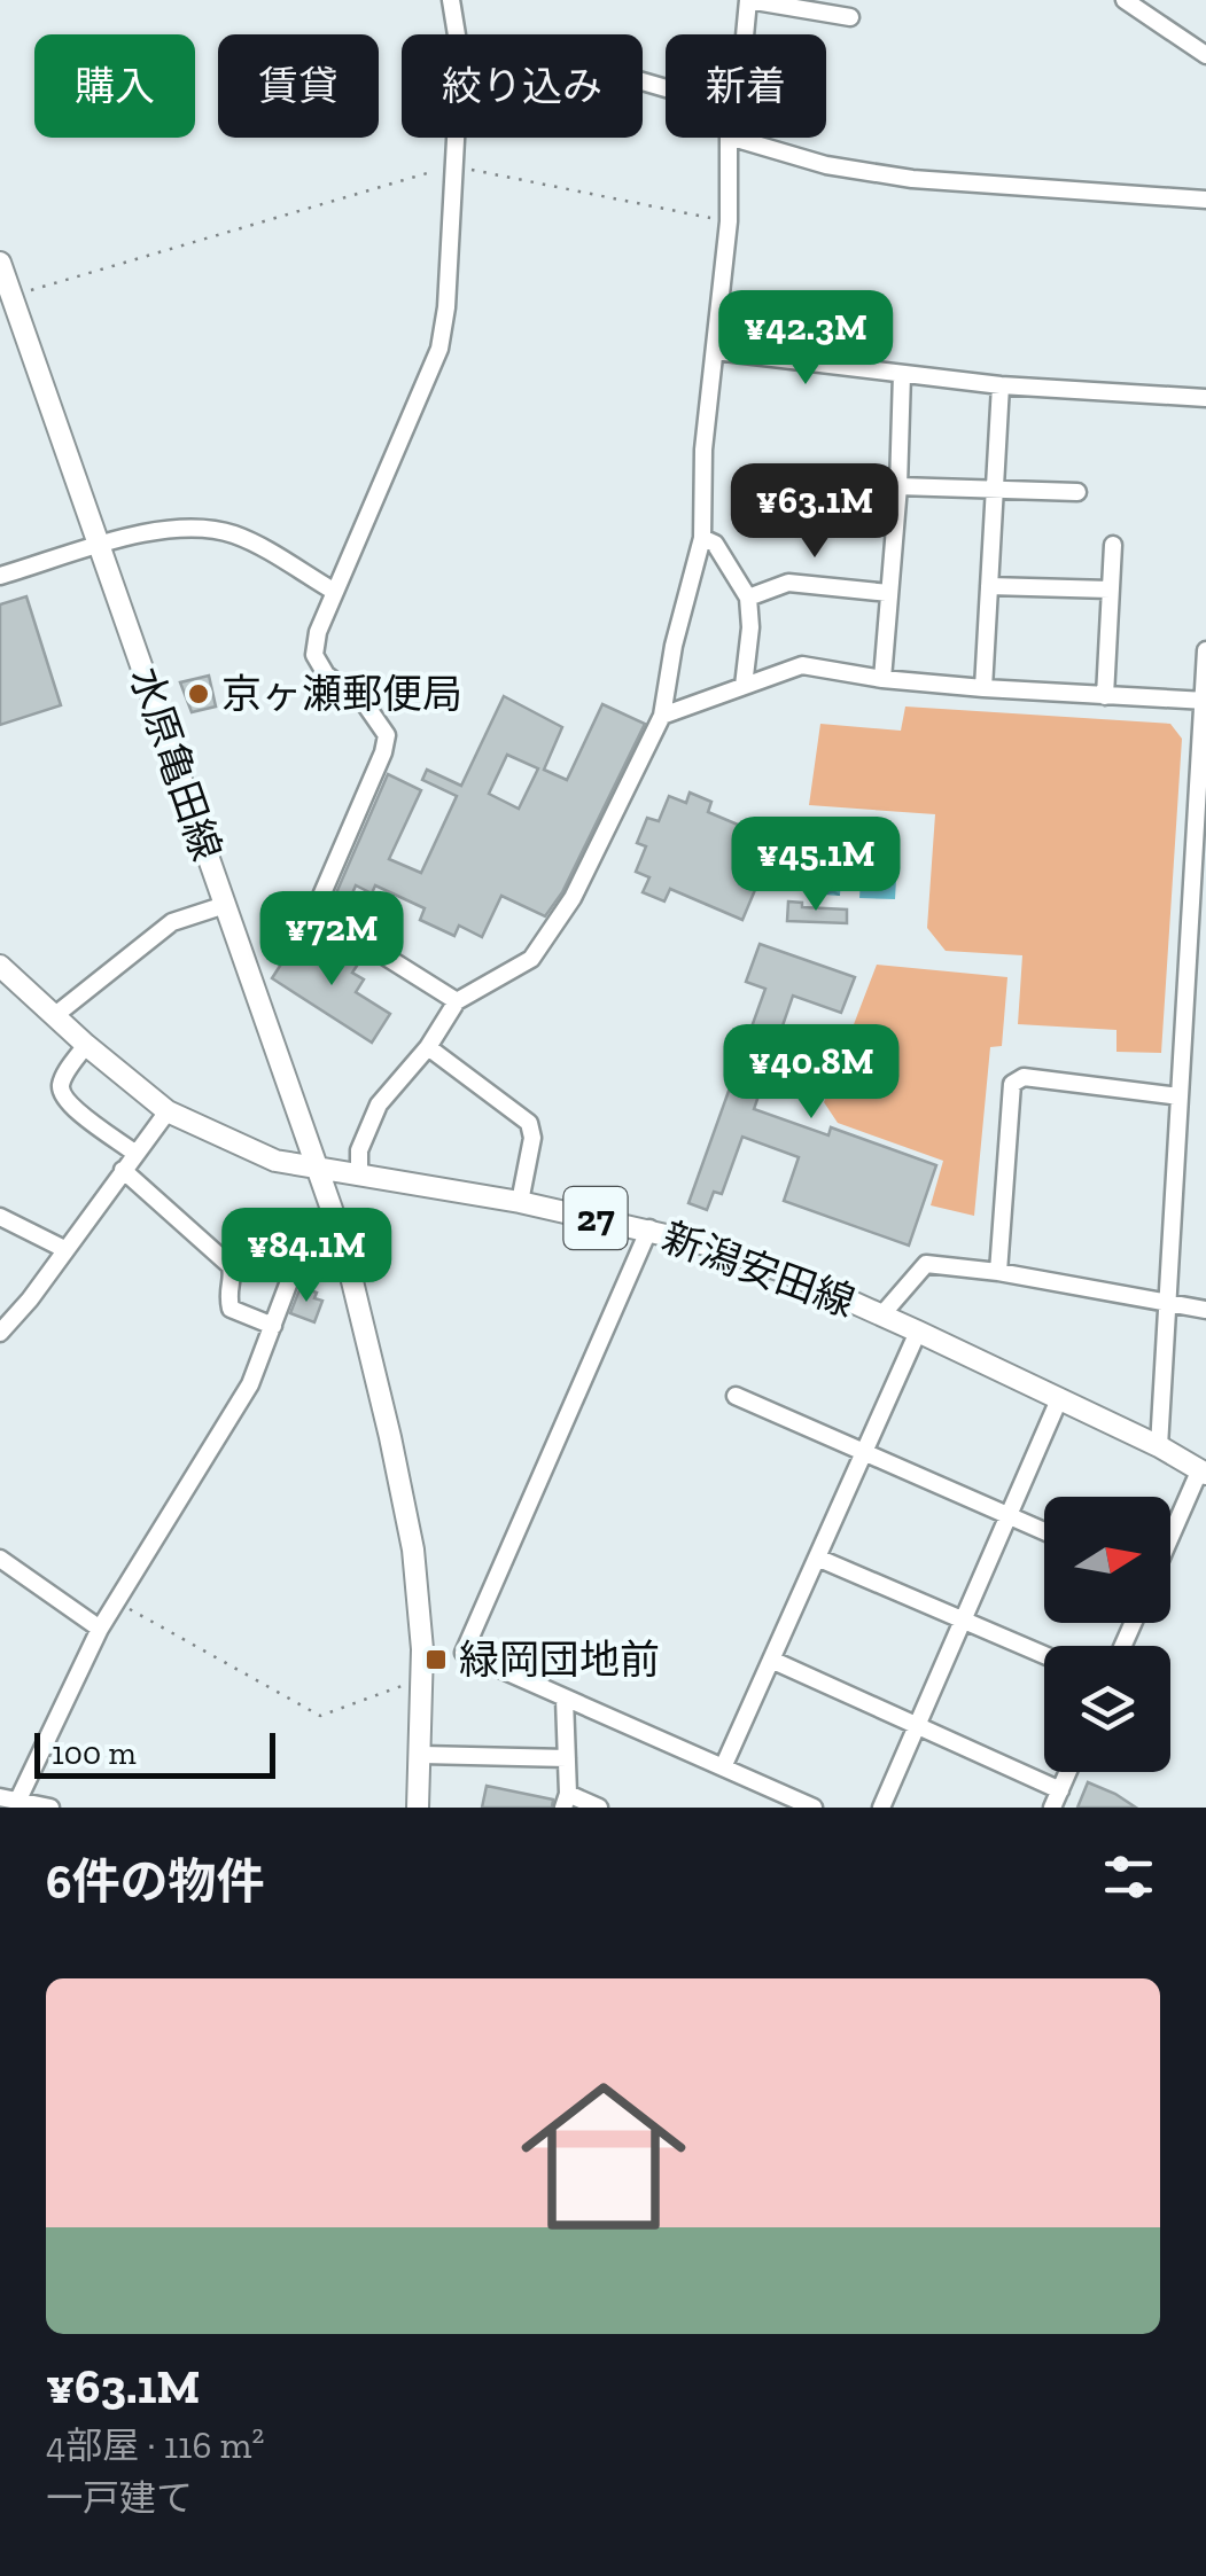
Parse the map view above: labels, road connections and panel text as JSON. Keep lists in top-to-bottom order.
{
  "streets": {
    "main road": ["水原亀田線", "27", "新潟安田線"]
  },
  "crossings": [
    ["水原亀田線", "新潟安田線"]
  ],
  "places": {
    "other": ["京ヶ瀬郵便局"],
    "transit": ["緑岡団地前"]
  },
  "scale_bar": "100 m",
  "north": "right",
  "page": {
    "chip": [
      "購入",
      "賃貸",
      "絞り込み",
      "新着"
    ],
    "price": [
      "¥42.3M",
      "¥63.1M",
      "¥45.1M",
      "¥72M",
      "¥40.8M",
      "¥84.1M"
    ],
    "scale": "100 m",
    "heading": "6件の物件",
    "list": [
      {
        "name": "¥63.1M",
        "note": "4部屋 · 116 m² · 一戸建て"
      }
    ]
  }
}
